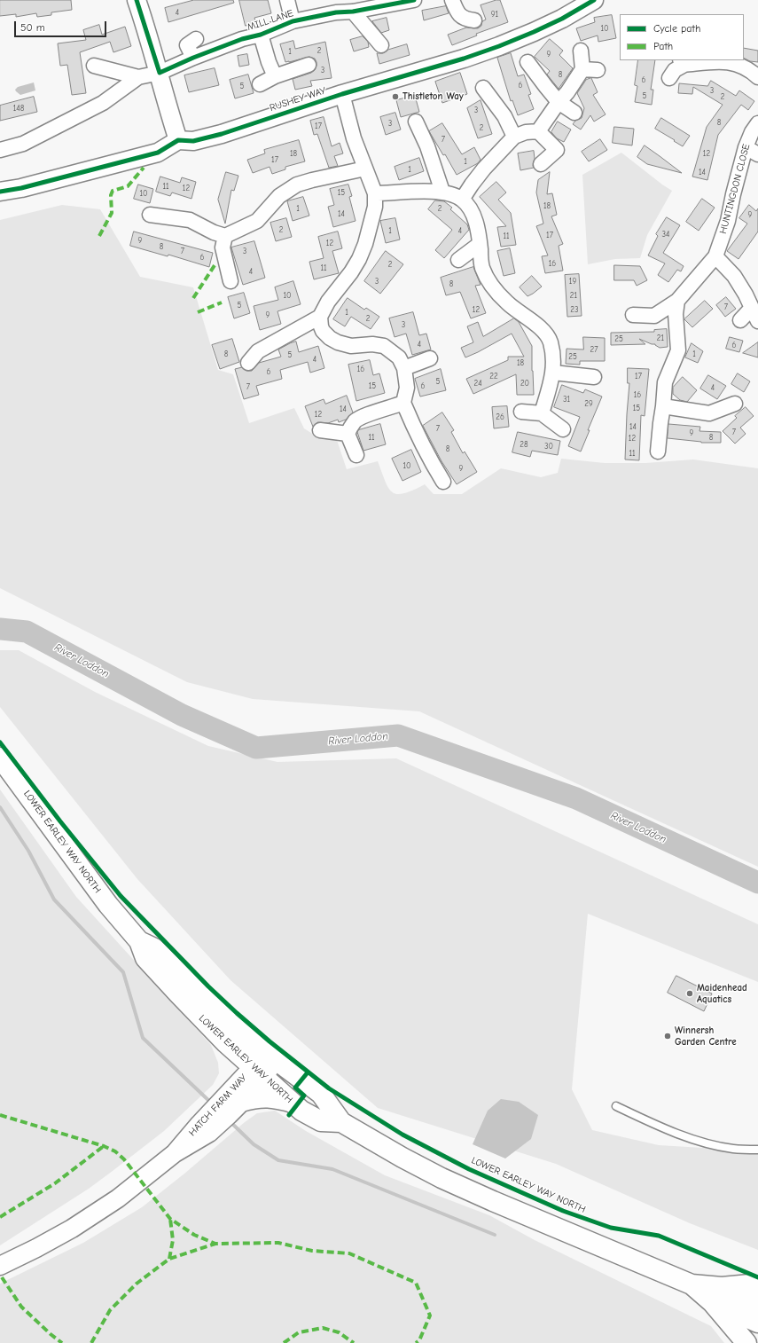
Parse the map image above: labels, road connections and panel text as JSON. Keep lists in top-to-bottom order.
{
  "streets": {
    "main road": ["LOWER EARLEY WAY NORTH"],
    "street": [
      "MILL LANE",
      "RUSHEY WAY",
      "HUNTINGDON CLOSE",
      "HATCH FARM WAY"
    ]
  },
  "crossings": [
    ["LOWER EARLEY WAY NORTH", "HATCH FARM WAY"]
  ],
  "water": ["River Loddon"],
  "places": ["Thistleton Way", "Maidenhead Aquatics", "Winnersh Garden Centre"],
  "house_numbers": [
    "4",
    "91",
    "10",
    "2",
    "1",
    "9",
    "3",
    "8",
    "6",
    "6",
    "5",
    "3",
    "5",
    "2",
    "148",
    "3",
    "8",
    "3",
    "17",
    "2",
    "7",
    "18",
    "12",
    "17",
    "1",
    "1",
    "14",
    "11",
    "12",
    "15",
    "10",
    "18",
    "1",
    "2",
    "14",
    "9",
    "2",
    "1",
    "4",
    "34",
    "17",
    "11",
    "9",
    "12",
    "8",
    "7",
    "3",
    "6",
    "16",
    "2",
    "11",
    "4",
    "3",
    "19",
    "8",
    "10",
    "21",
    "5",
    "7",
    "12",
    "23",
    "1",
    "9",
    "2",
    "3",
    "21",
    "25",
    "4",
    "6",
    "27",
    "8",
    "1",
    "5",
    "25",
    "4",
    "18",
    "16",
    "6",
    "22",
    "17",
    "5",
    "24",
    "20",
    "15",
    "6",
    "7",
    "4",
    "16",
    "31",
    "29",
    "15",
    "14",
    "12",
    "26",
    "14",
    "7",
    "7",
    "9",
    "11",
    "8",
    "12",
    "28",
    "30",
    "8",
    "11",
    "10",
    "9"
  ],
  "legend": ["Cycle path", "Path"],
  "scale_bar": "50 m"
}
